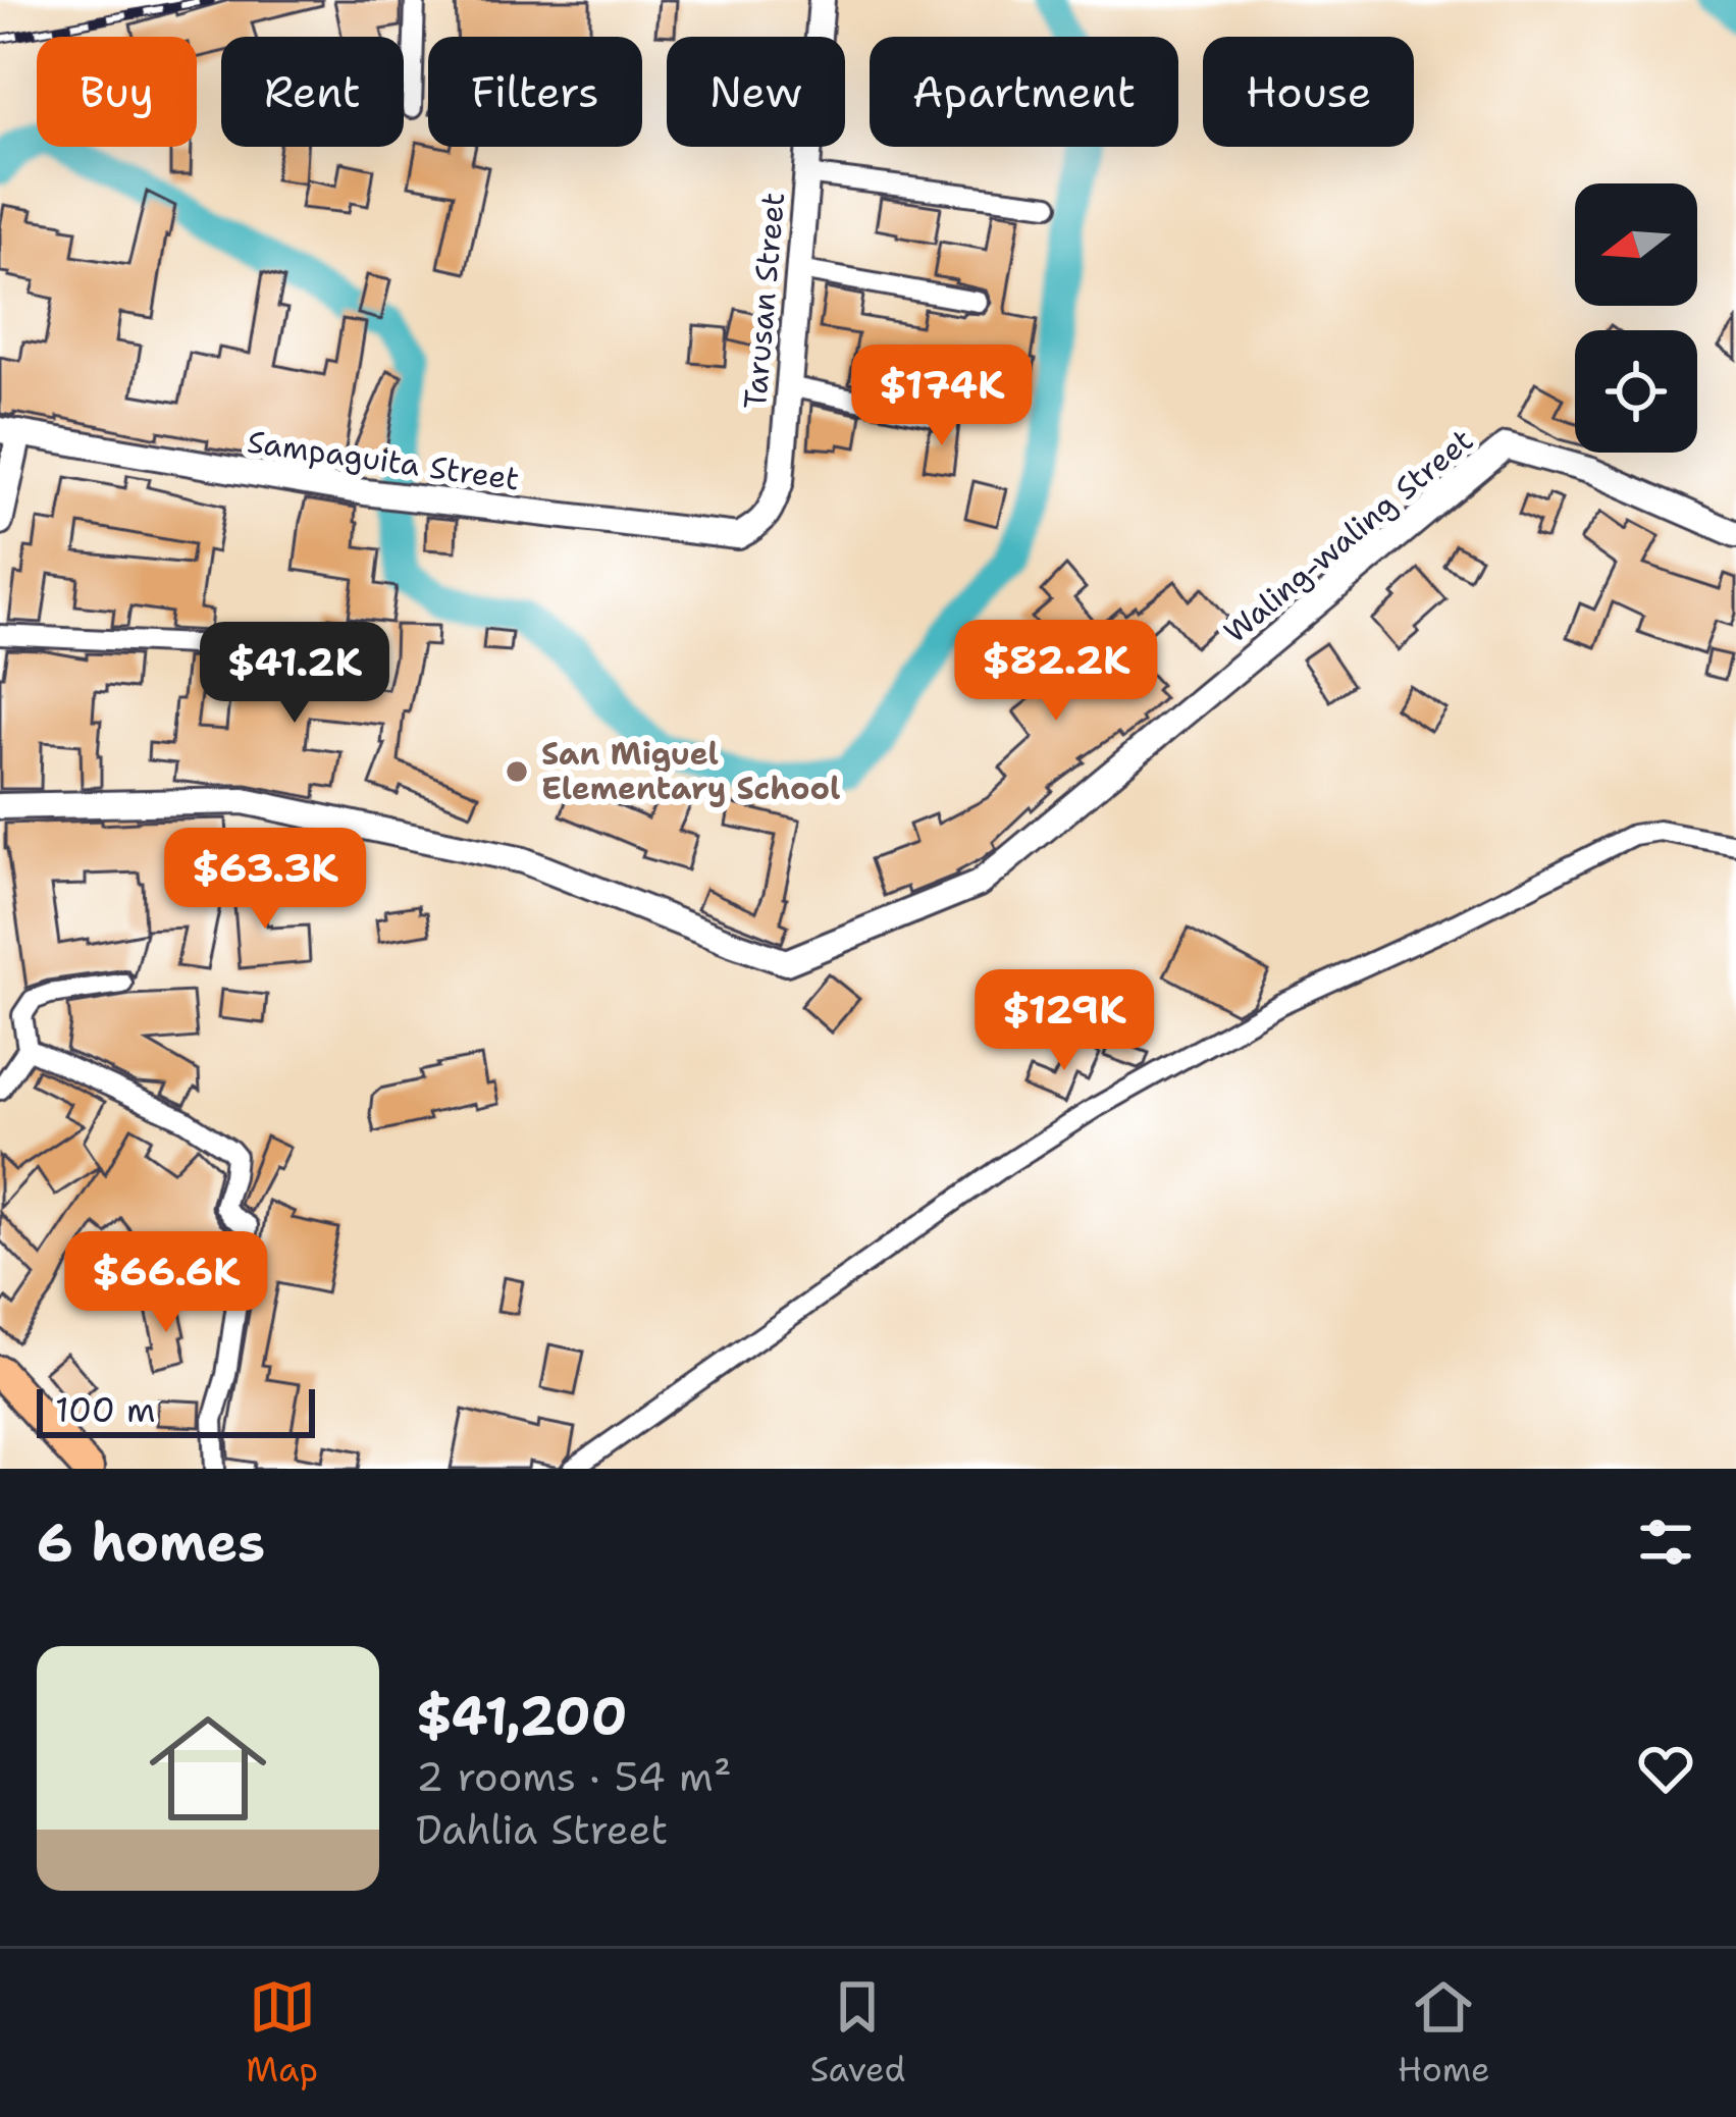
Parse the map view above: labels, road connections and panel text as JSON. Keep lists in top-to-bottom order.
{
  "streets": {
    "street": ["Tarusan Street", "Sampaguita Street", "Waling-waling Street"]
  },
  "crossings": [
    ["Tarusan Street", "Sampaguita Street"]
  ],
  "places": ["San Miguel Elementary School"],
  "scale_bar": "100 m",
  "north": "left",
  "page": {
    "chip": [
      "Buy",
      "Rent",
      "Filters",
      "New",
      "Apartment",
      "House"
    ],
    "price": [
      "$174K",
      "$82.2K",
      "$41.2K",
      "$63.3K",
      "$129K",
      "$66.6K"
    ],
    "scale": "100 m",
    "heading": "6 homes",
    "list": [
      {
        "name": "$41,200",
        "note": "2 rooms · 54 m² · Dahlia Street"
      }
    ],
    "tabs": ["Map", "Saved", "Home"]
  }
}
